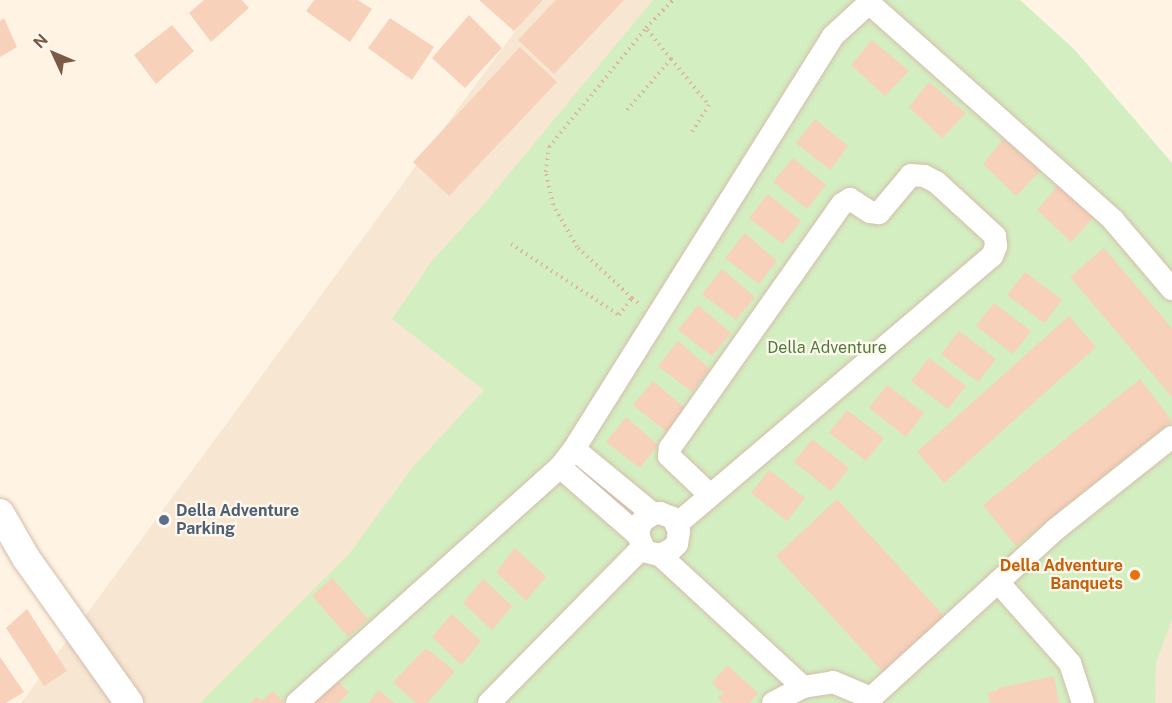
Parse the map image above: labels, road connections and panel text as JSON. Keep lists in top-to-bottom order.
{
  "parks": ["Della Adventure"],
  "places": ["Della Adventure Parking", "Della Adventure Banquets"],
  "north": "top left"
}
